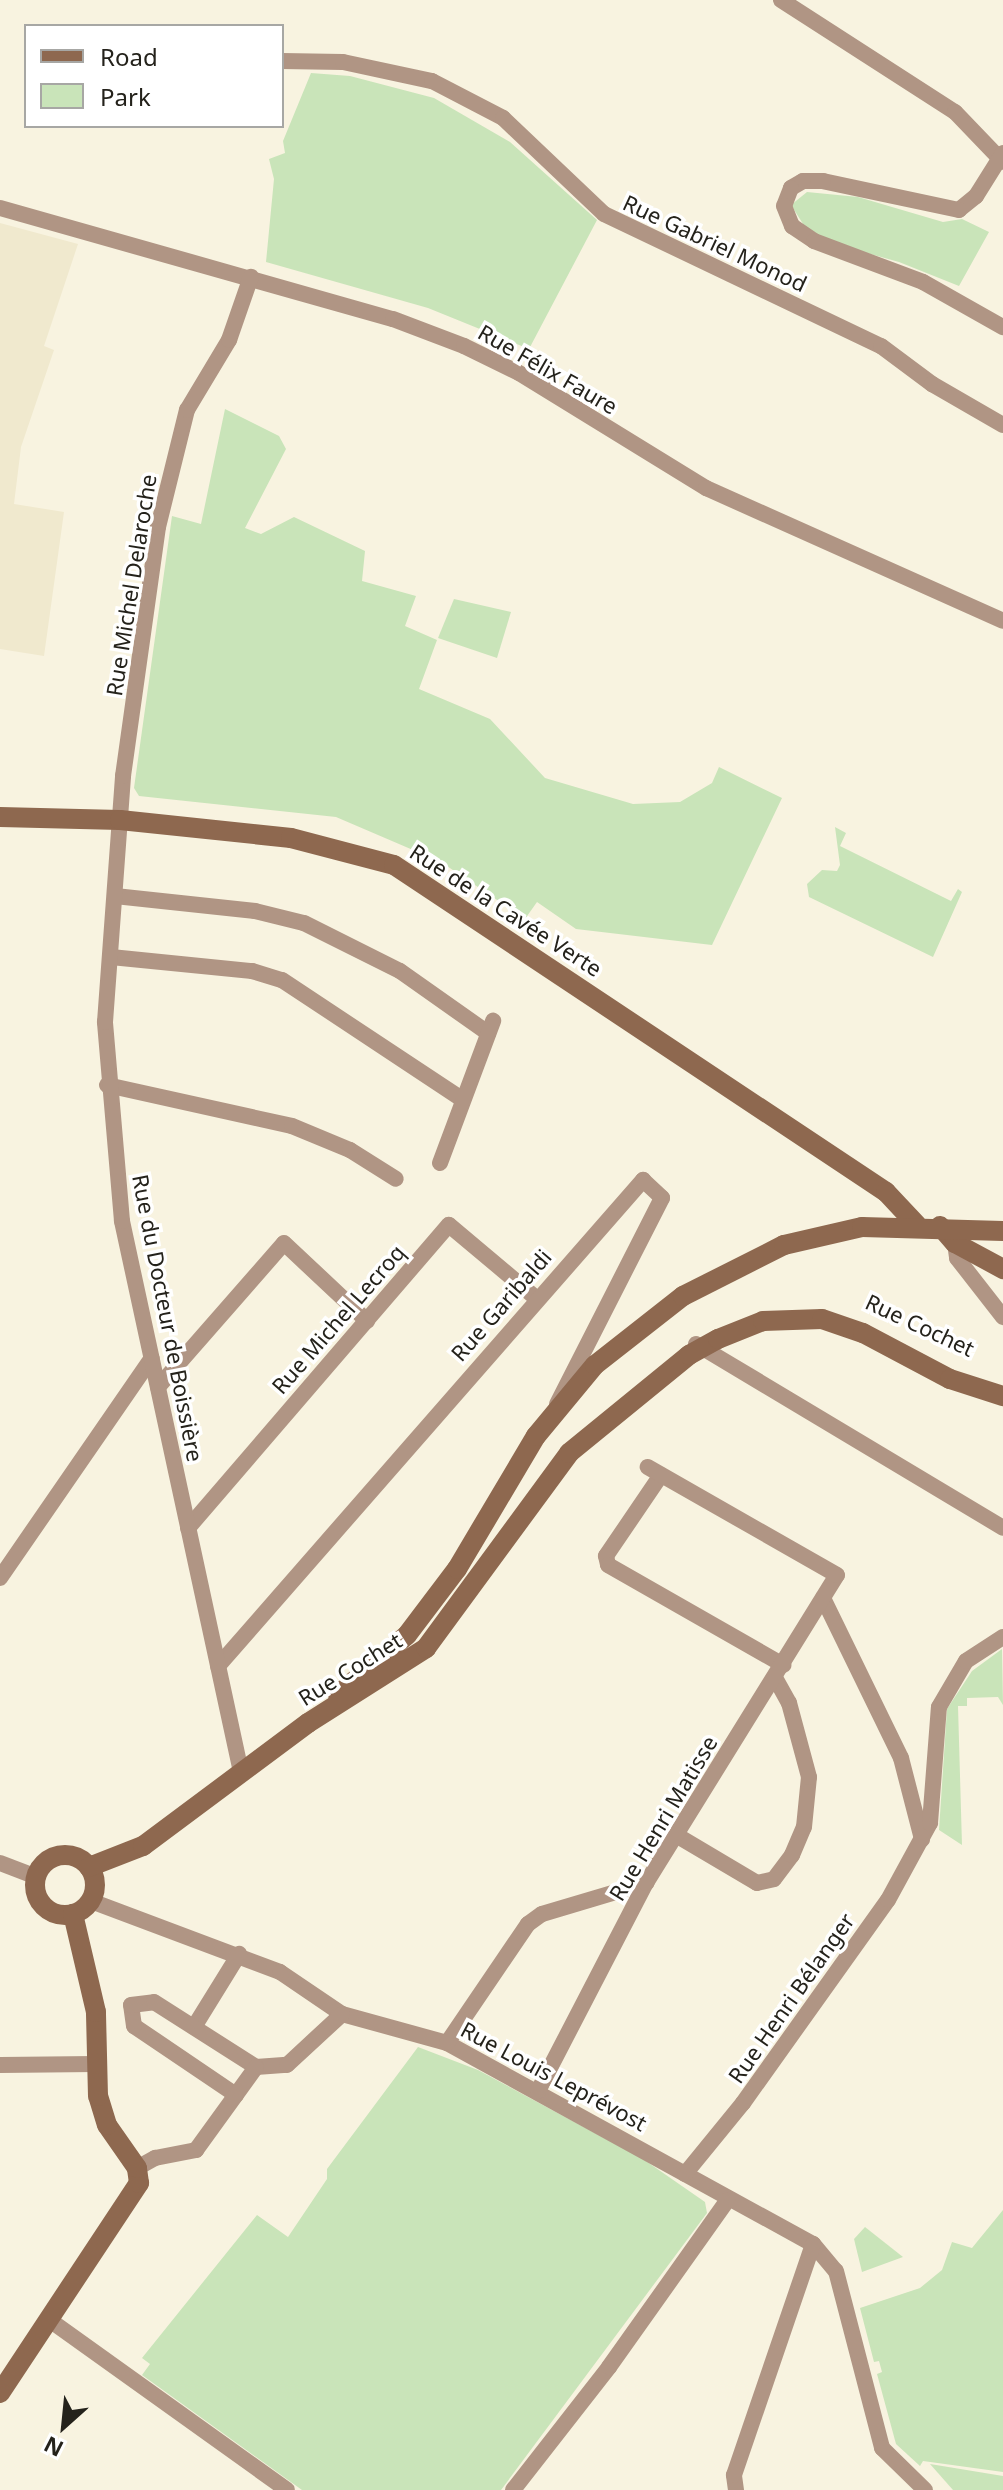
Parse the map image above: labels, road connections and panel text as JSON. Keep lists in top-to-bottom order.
{
  "streets": {
    "street": [
      "Rue Gabriel Monod",
      "Rue Félix Faure",
      "Rue Michel Delaroche",
      "Rue de la Cavée Verte",
      "Rue Garibaldi",
      "Rue du Docteur de Boissière",
      "Rue Michel Lecroq",
      "Rue Cochet",
      "Rue Henri Matisse",
      "Rue Henri Bélanger",
      "Rue Louis Leprévost"
    ]
  },
  "crossings": [
    ["Rue Félix Faure", "Rue Michel Delaroche"],
    ["Rue Michel Delaroche", "Rue de la Cavée Verte"],
    ["Rue Michel Delaroche", "Rue du Docteur de Boissière"],
    ["Rue de la Cavée Verte", "Rue du Docteur de Boissière"],
    ["Rue Garibaldi", "Rue du Docteur de Boissière"],
    ["Rue Garibaldi", "Rue Michel Lecroq"],
    ["Rue du Docteur de Boissière", "Rue Michel Lecroq"],
    ["Rue du Docteur de Boissière", "Rue Cochet"],
    ["Rue Cochet", "Rue Louis Leprévost"],
    ["Rue Henri Matisse", "Rue Louis Leprévost"],
    ["Rue Henri Bélanger", "Rue Louis Leprévost"]
  ],
  "legend": ["Road", "Park"],
  "north": "bottom left"
}
